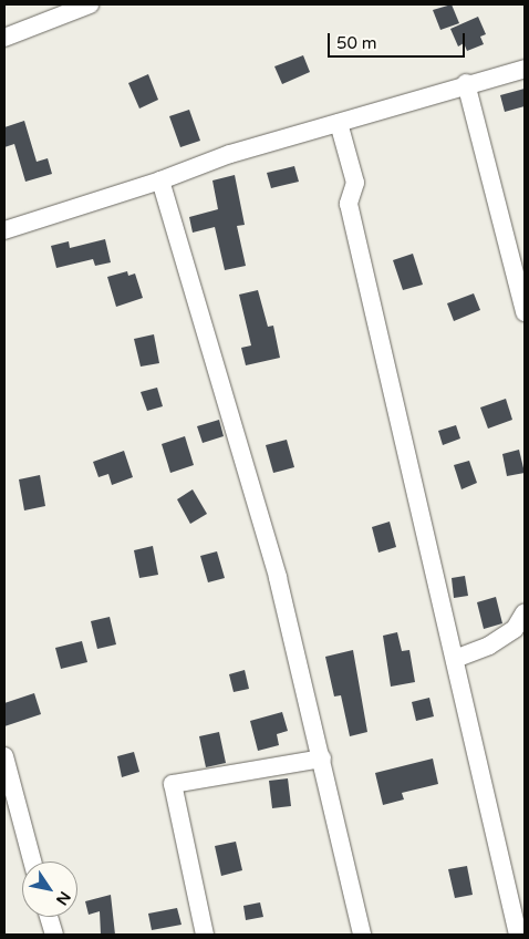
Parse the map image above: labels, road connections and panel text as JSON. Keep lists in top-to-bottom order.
{
  "scale_bar": "50 m",
  "north": "bottom right"
}
